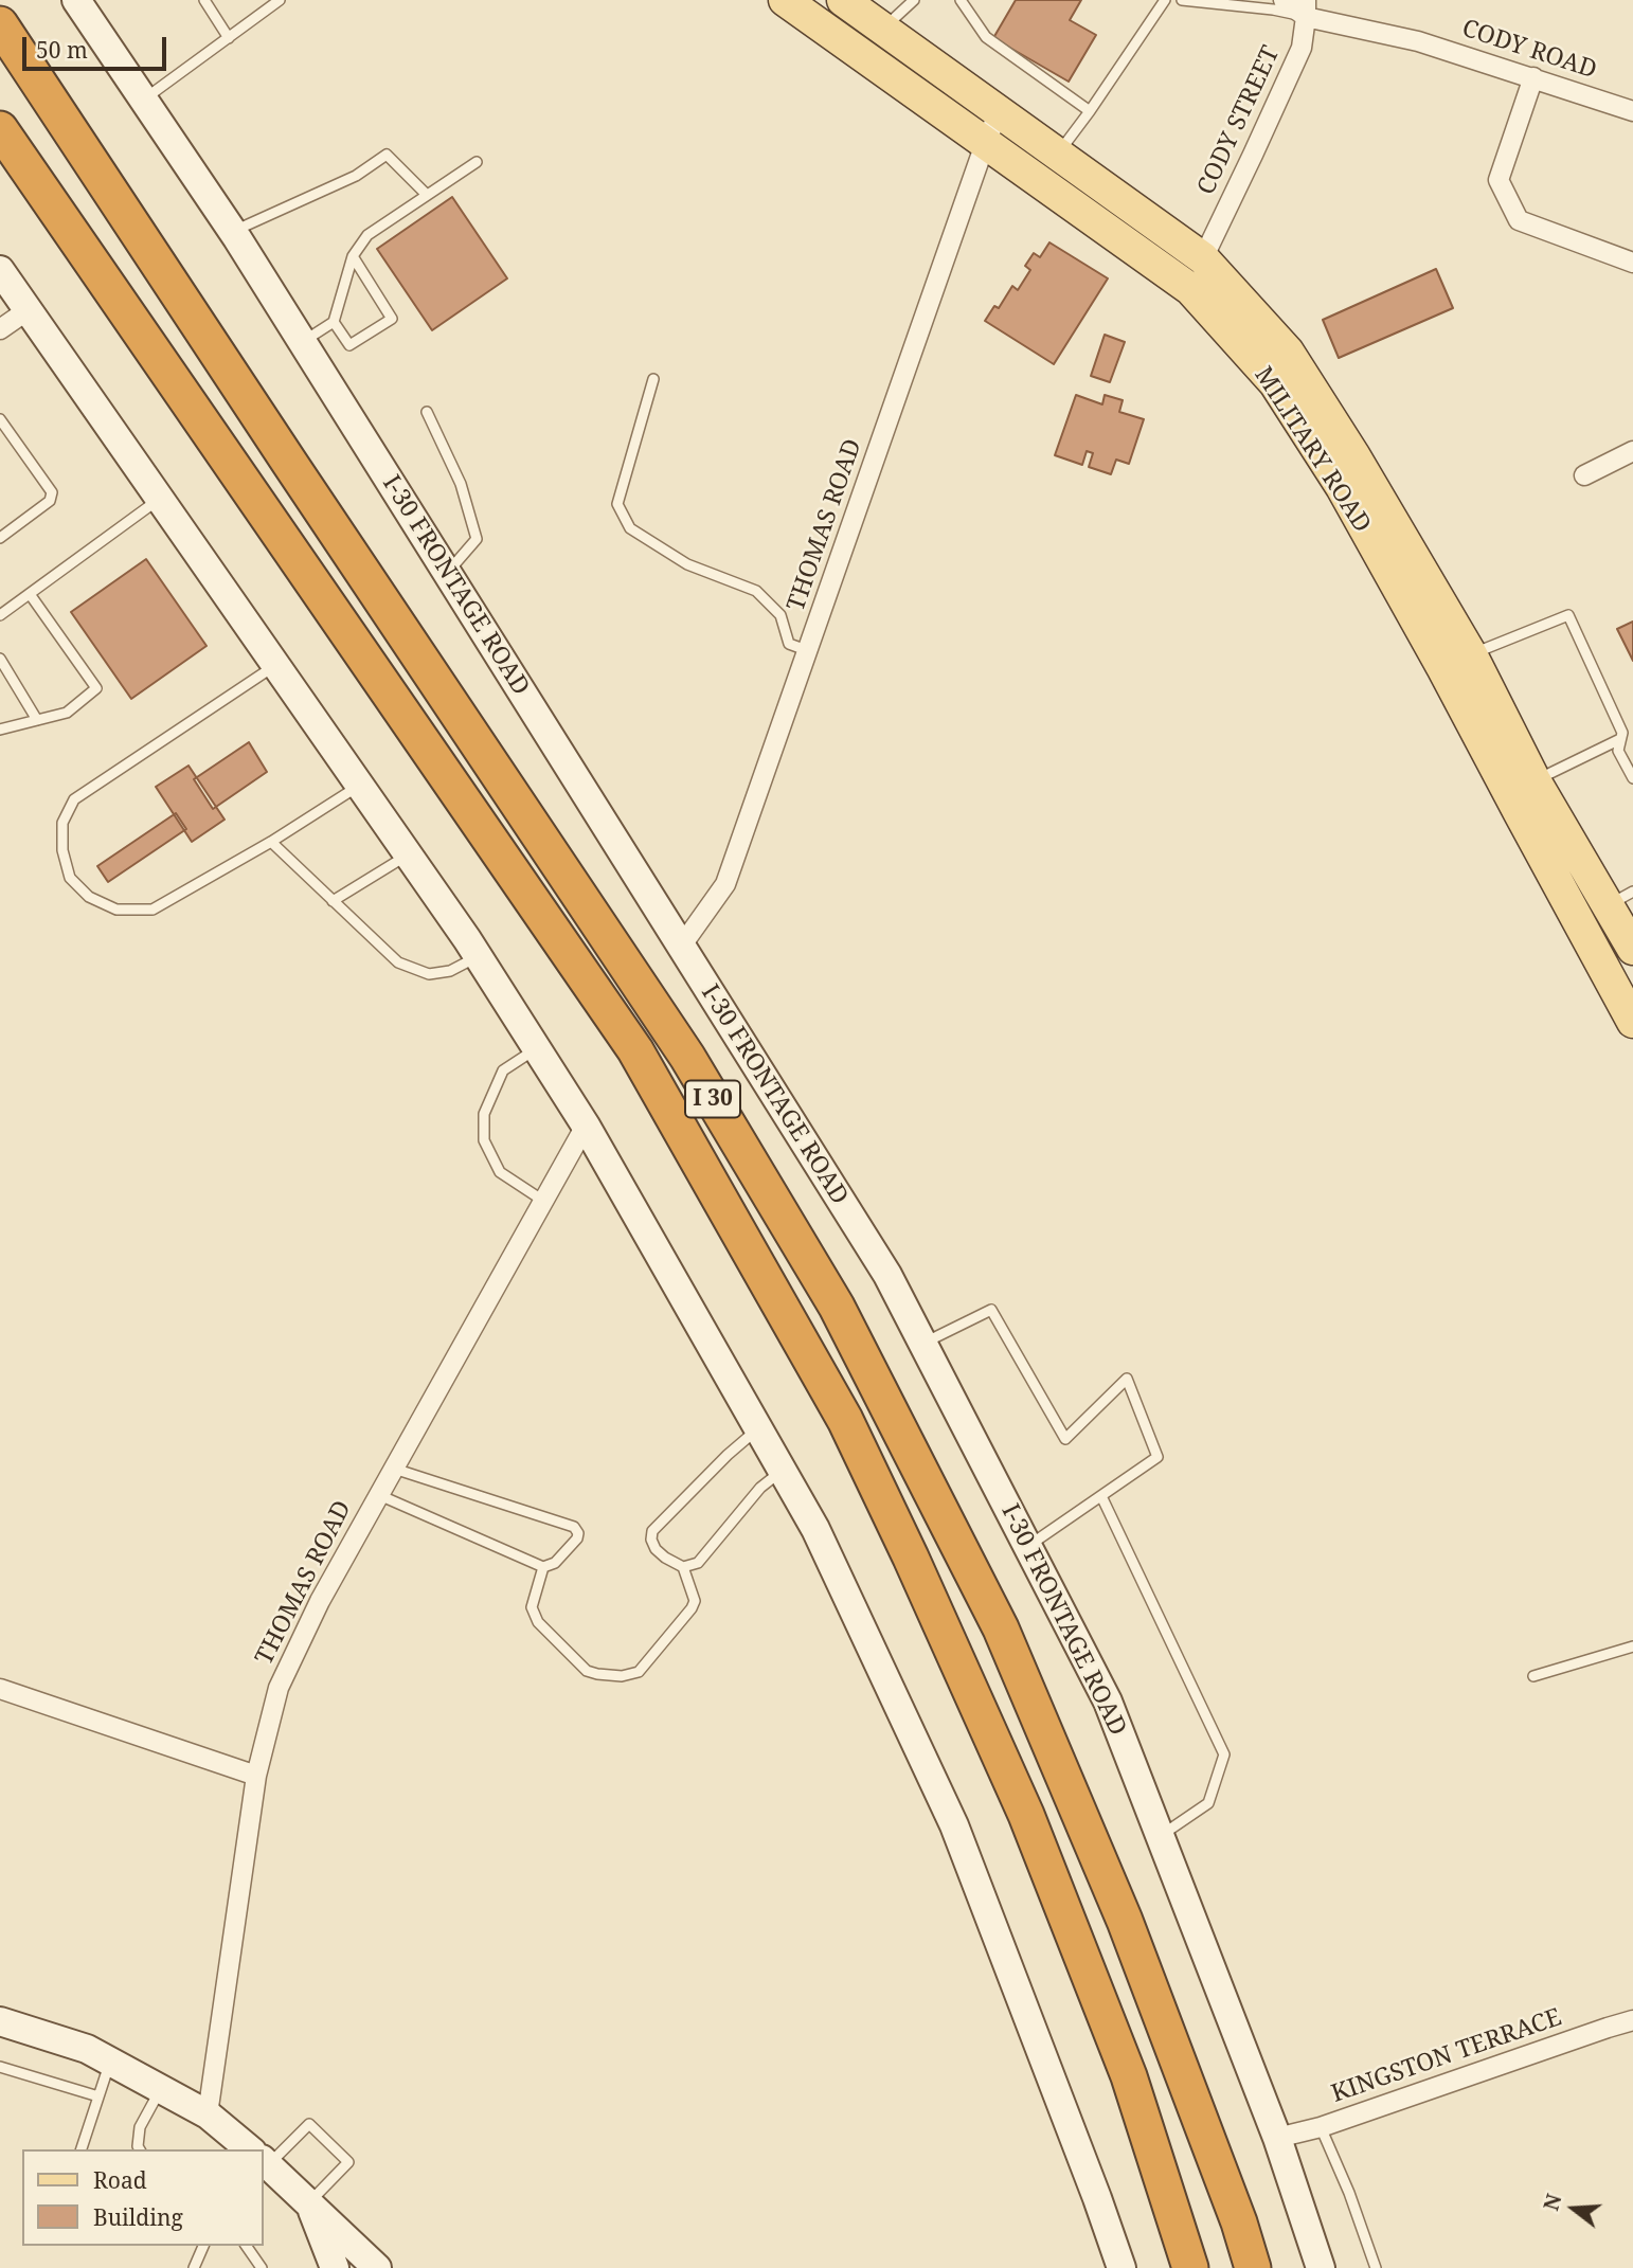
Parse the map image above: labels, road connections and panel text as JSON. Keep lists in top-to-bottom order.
{
  "streets": {
    "highway": ["I 30"],
    "main road": ["MILITARY ROAD", "I-30 FRONTAGE ROAD"],
    "street": [
      "CODY ROAD",
      "CODY STREET",
      "THOMAS ROAD",
      "KINGSTON TERRACE"
    ]
  },
  "crossings": [
    ["CODY ROAD", "CODY STREET"],
    ["CODY STREET", "MILITARY ROAD"],
    ["MILITARY ROAD", "THOMAS ROAD"],
    ["THOMAS ROAD", "I-30 FRONTAGE ROAD"],
    ["I-30 FRONTAGE ROAD", "KINGSTON TERRACE"]
  ],
  "legend": ["Road", "Building"],
  "scale_bar": "50 m",
  "north": "left"
}
